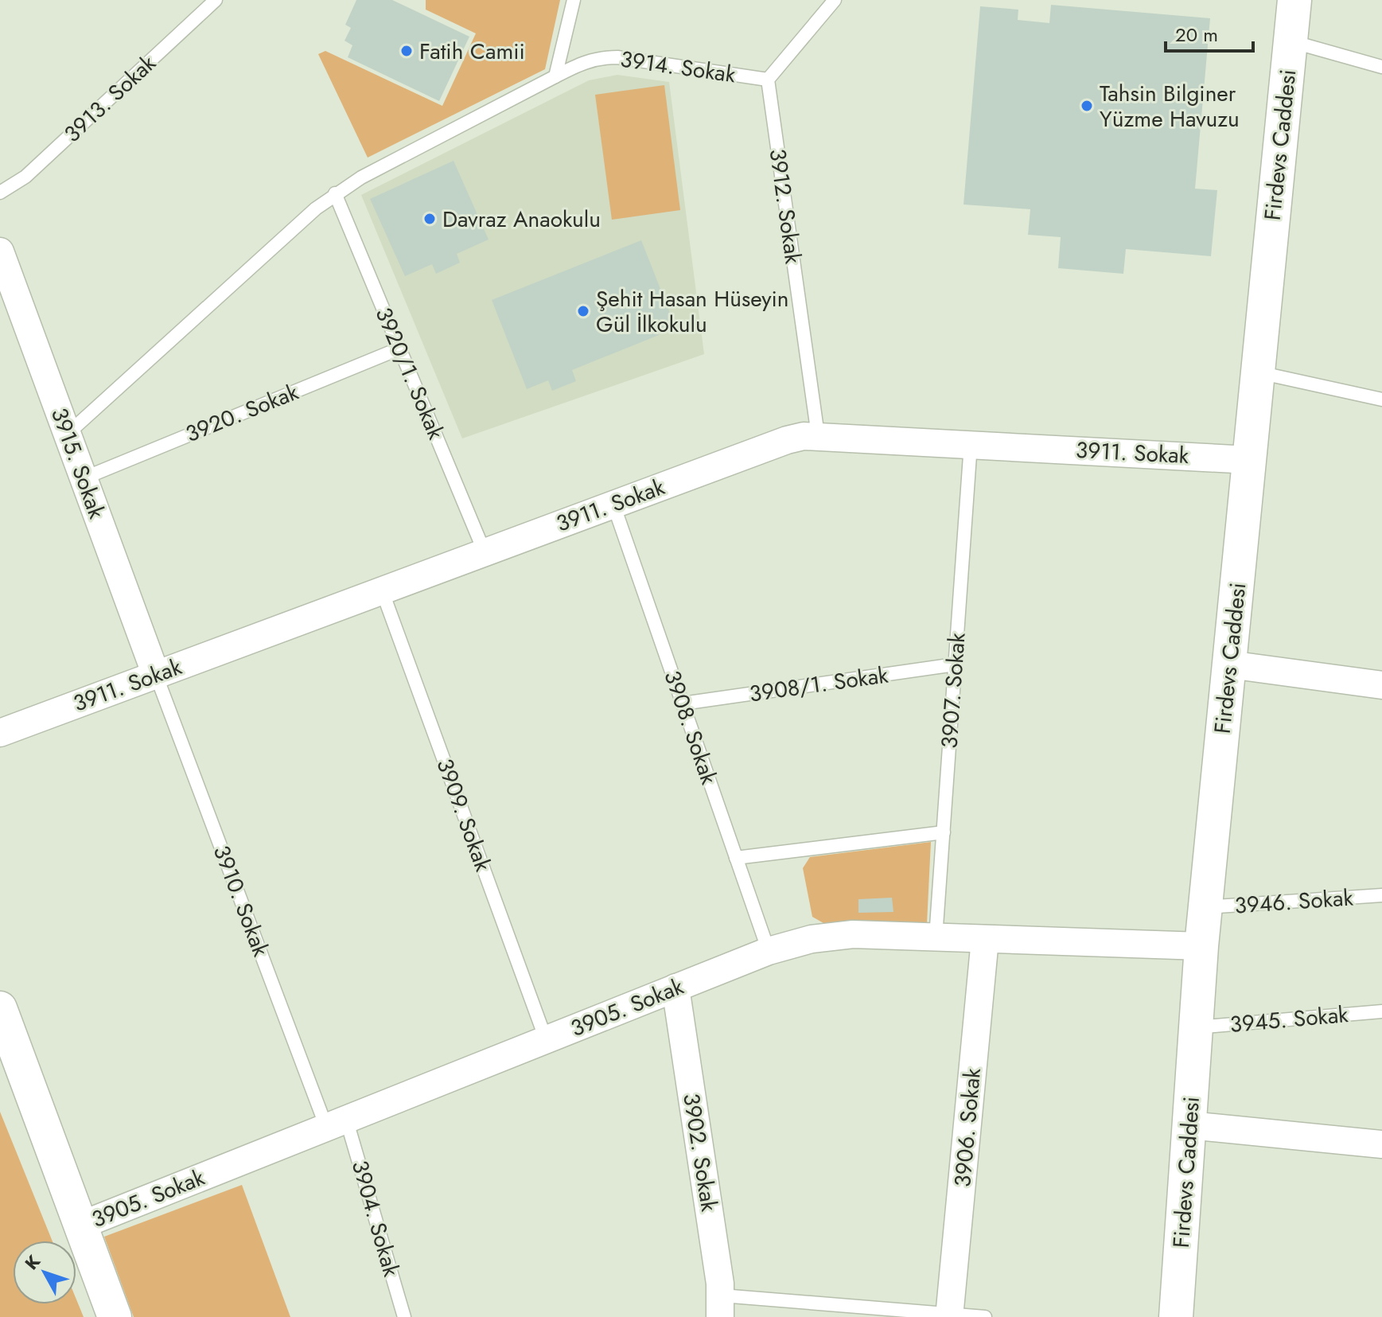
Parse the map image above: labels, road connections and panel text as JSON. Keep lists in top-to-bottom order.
{
  "streets": {
    "street": [
      "Firdevs Caddesi",
      "3911. Sokak",
      "3915. Sokak",
      "3905. Sokak",
      "3906. Sokak",
      "3902. Sokak"
    ],
    "lane": [
      "3914. Sokak",
      "3913. Sokak",
      "3912. Sokak",
      "3920/1. Sokak",
      "3920. Sokak",
      "3908/1. Sokak",
      "3907. Sokak",
      "3908. Sokak",
      "3909. Sokak",
      "3910. Sokak",
      "3946. Sokak",
      "3945. Sokak",
      "3904. Sokak"
    ]
  },
  "crossings": [
    ["3914. Sokak", "3912. Sokak"],
    ["3914. Sokak", "3920/1. Sokak"],
    ["3914. Sokak", "3915. Sokak"],
    ["Firdevs Caddesi", "3911. Sokak"],
    ["Firdevs Caddesi", "3946. Sokak"],
    ["Firdevs Caddesi", "3905. Sokak"],
    ["Firdevs Caddesi", "3945. Sokak"],
    ["3912. Sokak", "3911. Sokak"],
    ["3920/1. Sokak", "3920. Sokak"],
    ["3920/1. Sokak", "3911. Sokak"],
    ["3920. Sokak", "3915. Sokak"],
    ["3911. Sokak", "3915. Sokak"],
    ["3911. Sokak", "3907. Sokak"],
    ["3911. Sokak", "3908. Sokak"],
    ["3911. Sokak", "3909. Sokak"],
    ["3911. Sokak", "3910. Sokak"],
    ["3915. Sokak", "3910. Sokak"],
    ["3908/1. Sokak", "3907. Sokak"],
    ["3908/1. Sokak", "3908. Sokak"],
    ["3907. Sokak", "3905. Sokak"],
    ["3908. Sokak", "3905. Sokak"],
    ["3909. Sokak", "3905. Sokak"],
    ["3910. Sokak", "3905. Sokak"],
    ["3910. Sokak", "3904. Sokak"],
    ["3905. Sokak", "3906. Sokak"],
    ["3905. Sokak", "3902. Sokak"],
    ["3905. Sokak", "3904. Sokak"]
  ],
  "places": [
    "Fatih Camii",
    "Tahsin Bilginer Yüzme Havuzu",
    "Davraz Anaokulu",
    "Şehit Hasan Hüseyin Gül İlkokulu"
  ],
  "scale_bar": "20 m",
  "north": "top left"
}
